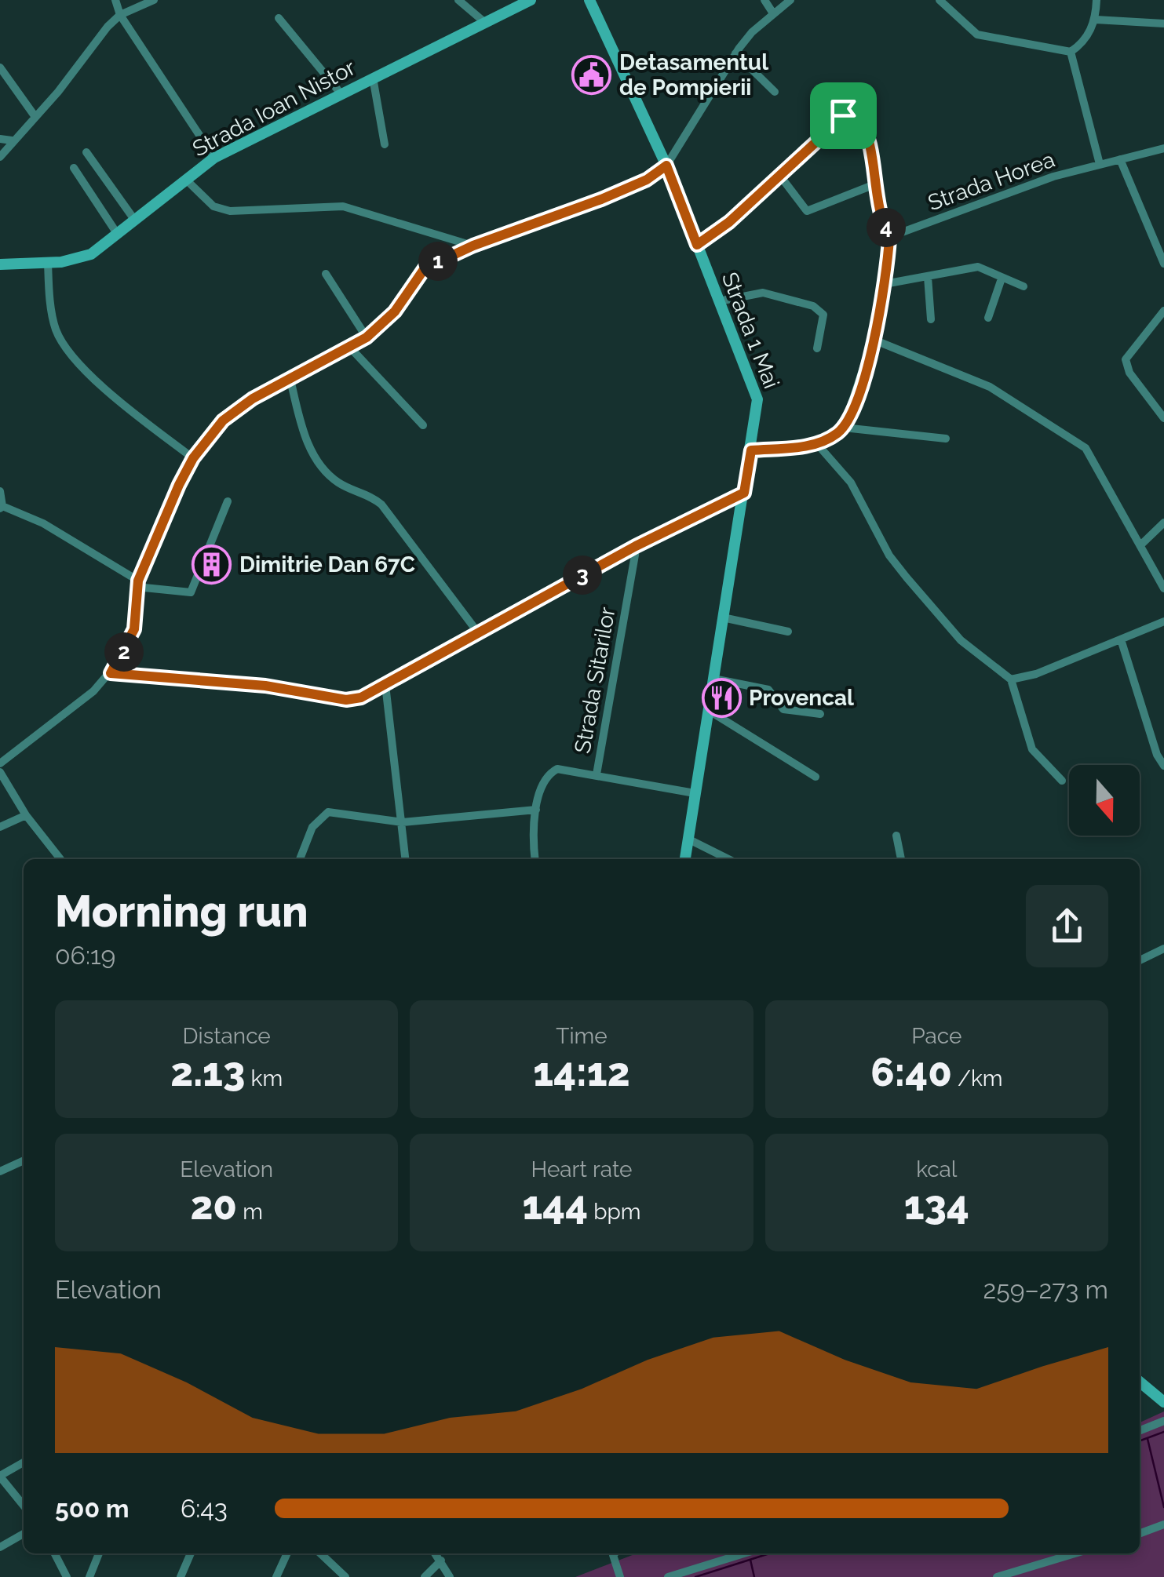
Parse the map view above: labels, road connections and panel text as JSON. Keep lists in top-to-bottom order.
{
  "streets": {
    "main road": ["Strada Ioan Nistor", "Strada 1 Mai"],
    "street": ["Strada Horea", "Strada Sitarilor"]
  },
  "places": {
    "public building": ["Detasamentul de Pompierii"],
    "building": ["Dimitrie Dan 67C"],
    "restaurant": ["Provencal"]
  },
  "north": "bottom",
  "page": {
    "pins": [
      "4",
      "1",
      "3",
      "2"
    ],
    "heading": ["Morning run", "06:19"],
    "stats": [
      ["Distance", "2.13 km"],
      ["Time", "14:12"],
      ["Pace", "6:40 /km"],
      ["Elevation", "20 m"],
      ["Heart rate", "144 bpm"],
      ["kcal", "134"]
    ],
    "chart": ["Elevation", "259–273 m"],
    "list": [
      {
        "name": "500 m",
        "note": "6:43"
      }
    ]
  }
}
